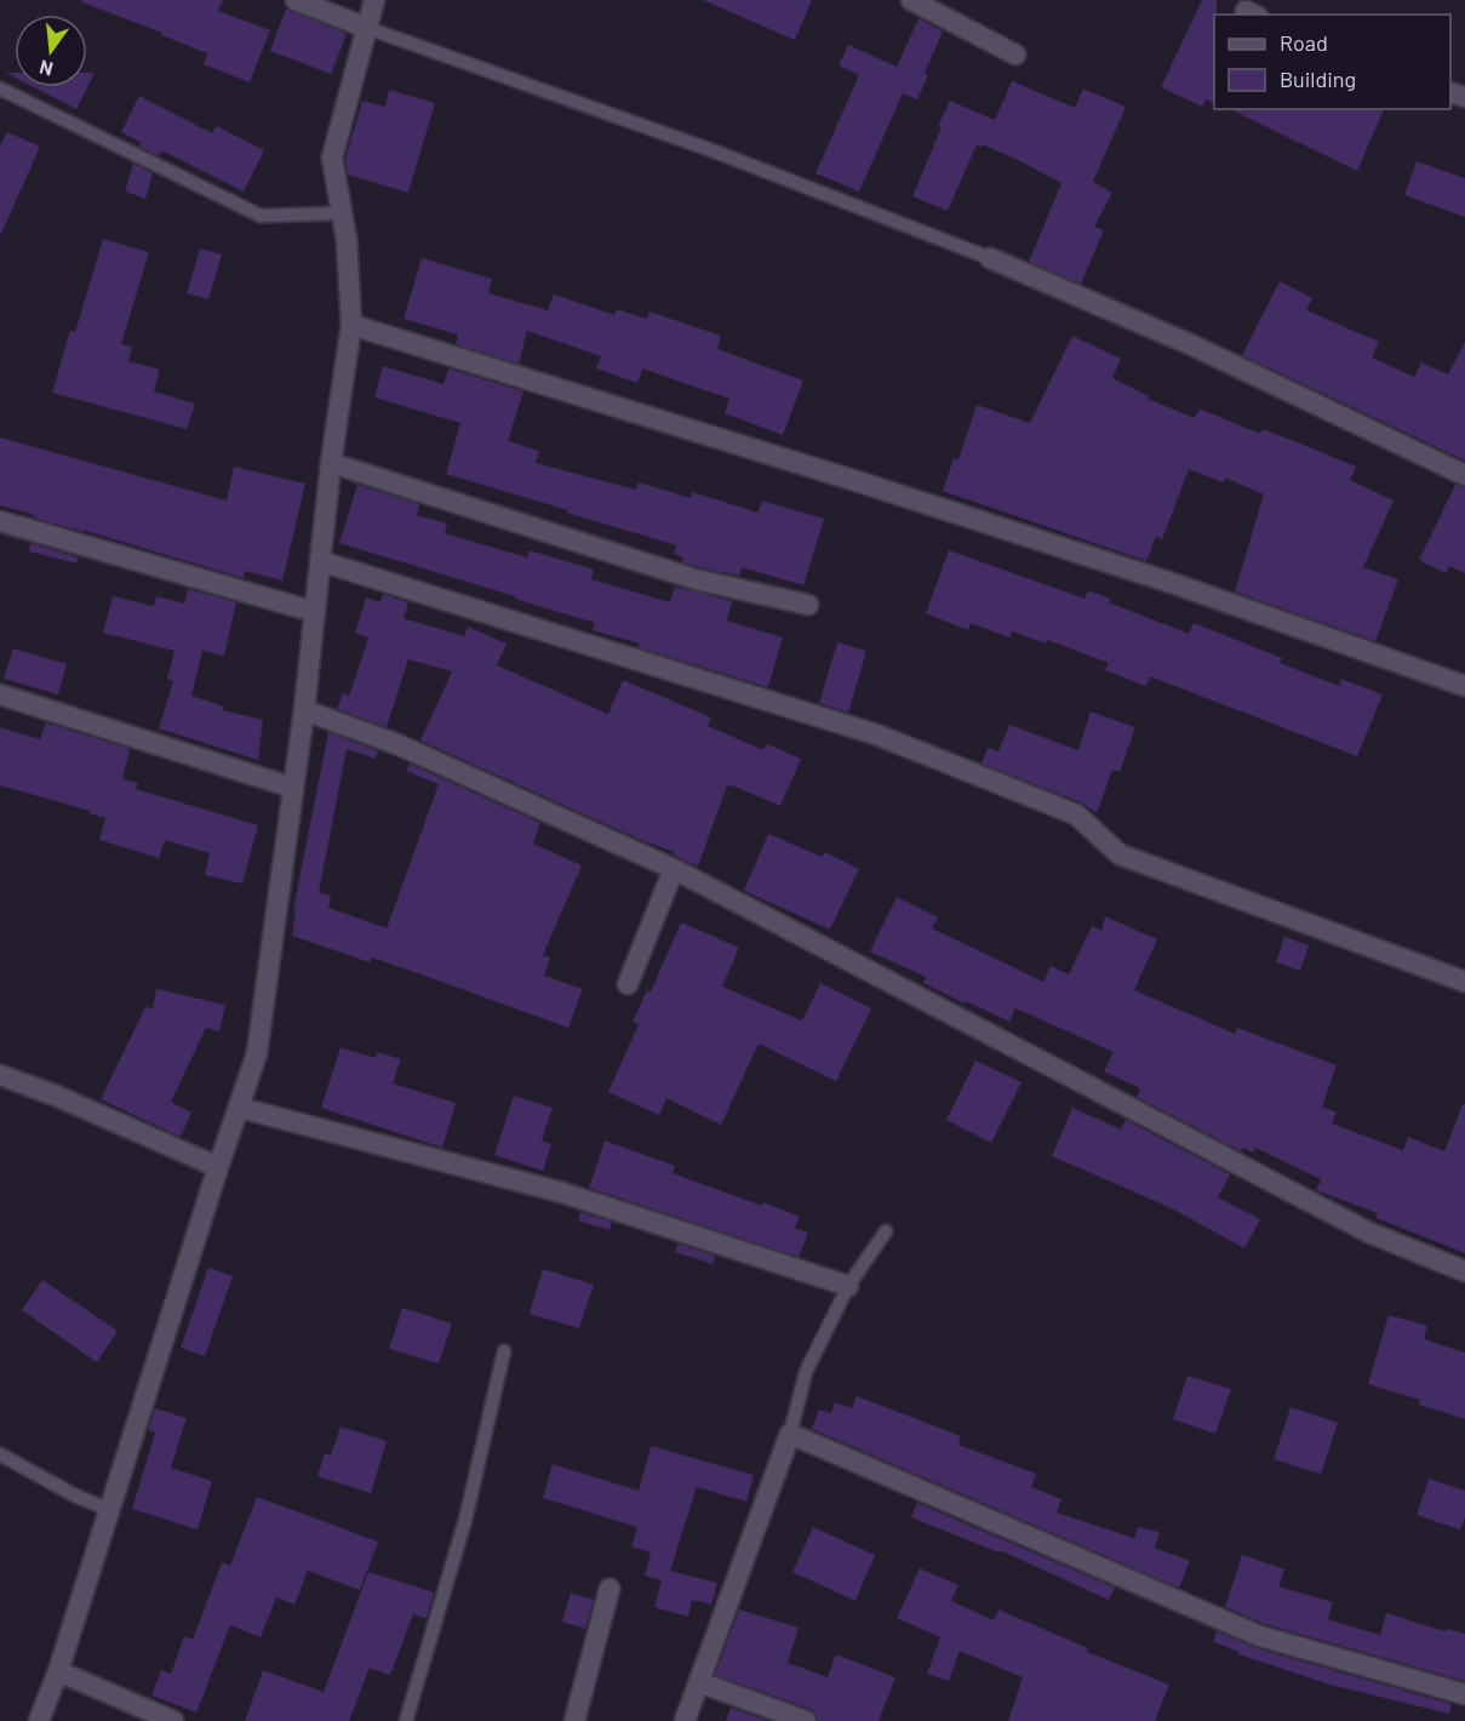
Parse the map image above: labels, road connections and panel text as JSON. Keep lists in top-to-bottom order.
{
  "legend": ["Road", "Building"],
  "north": "bottom"
}
